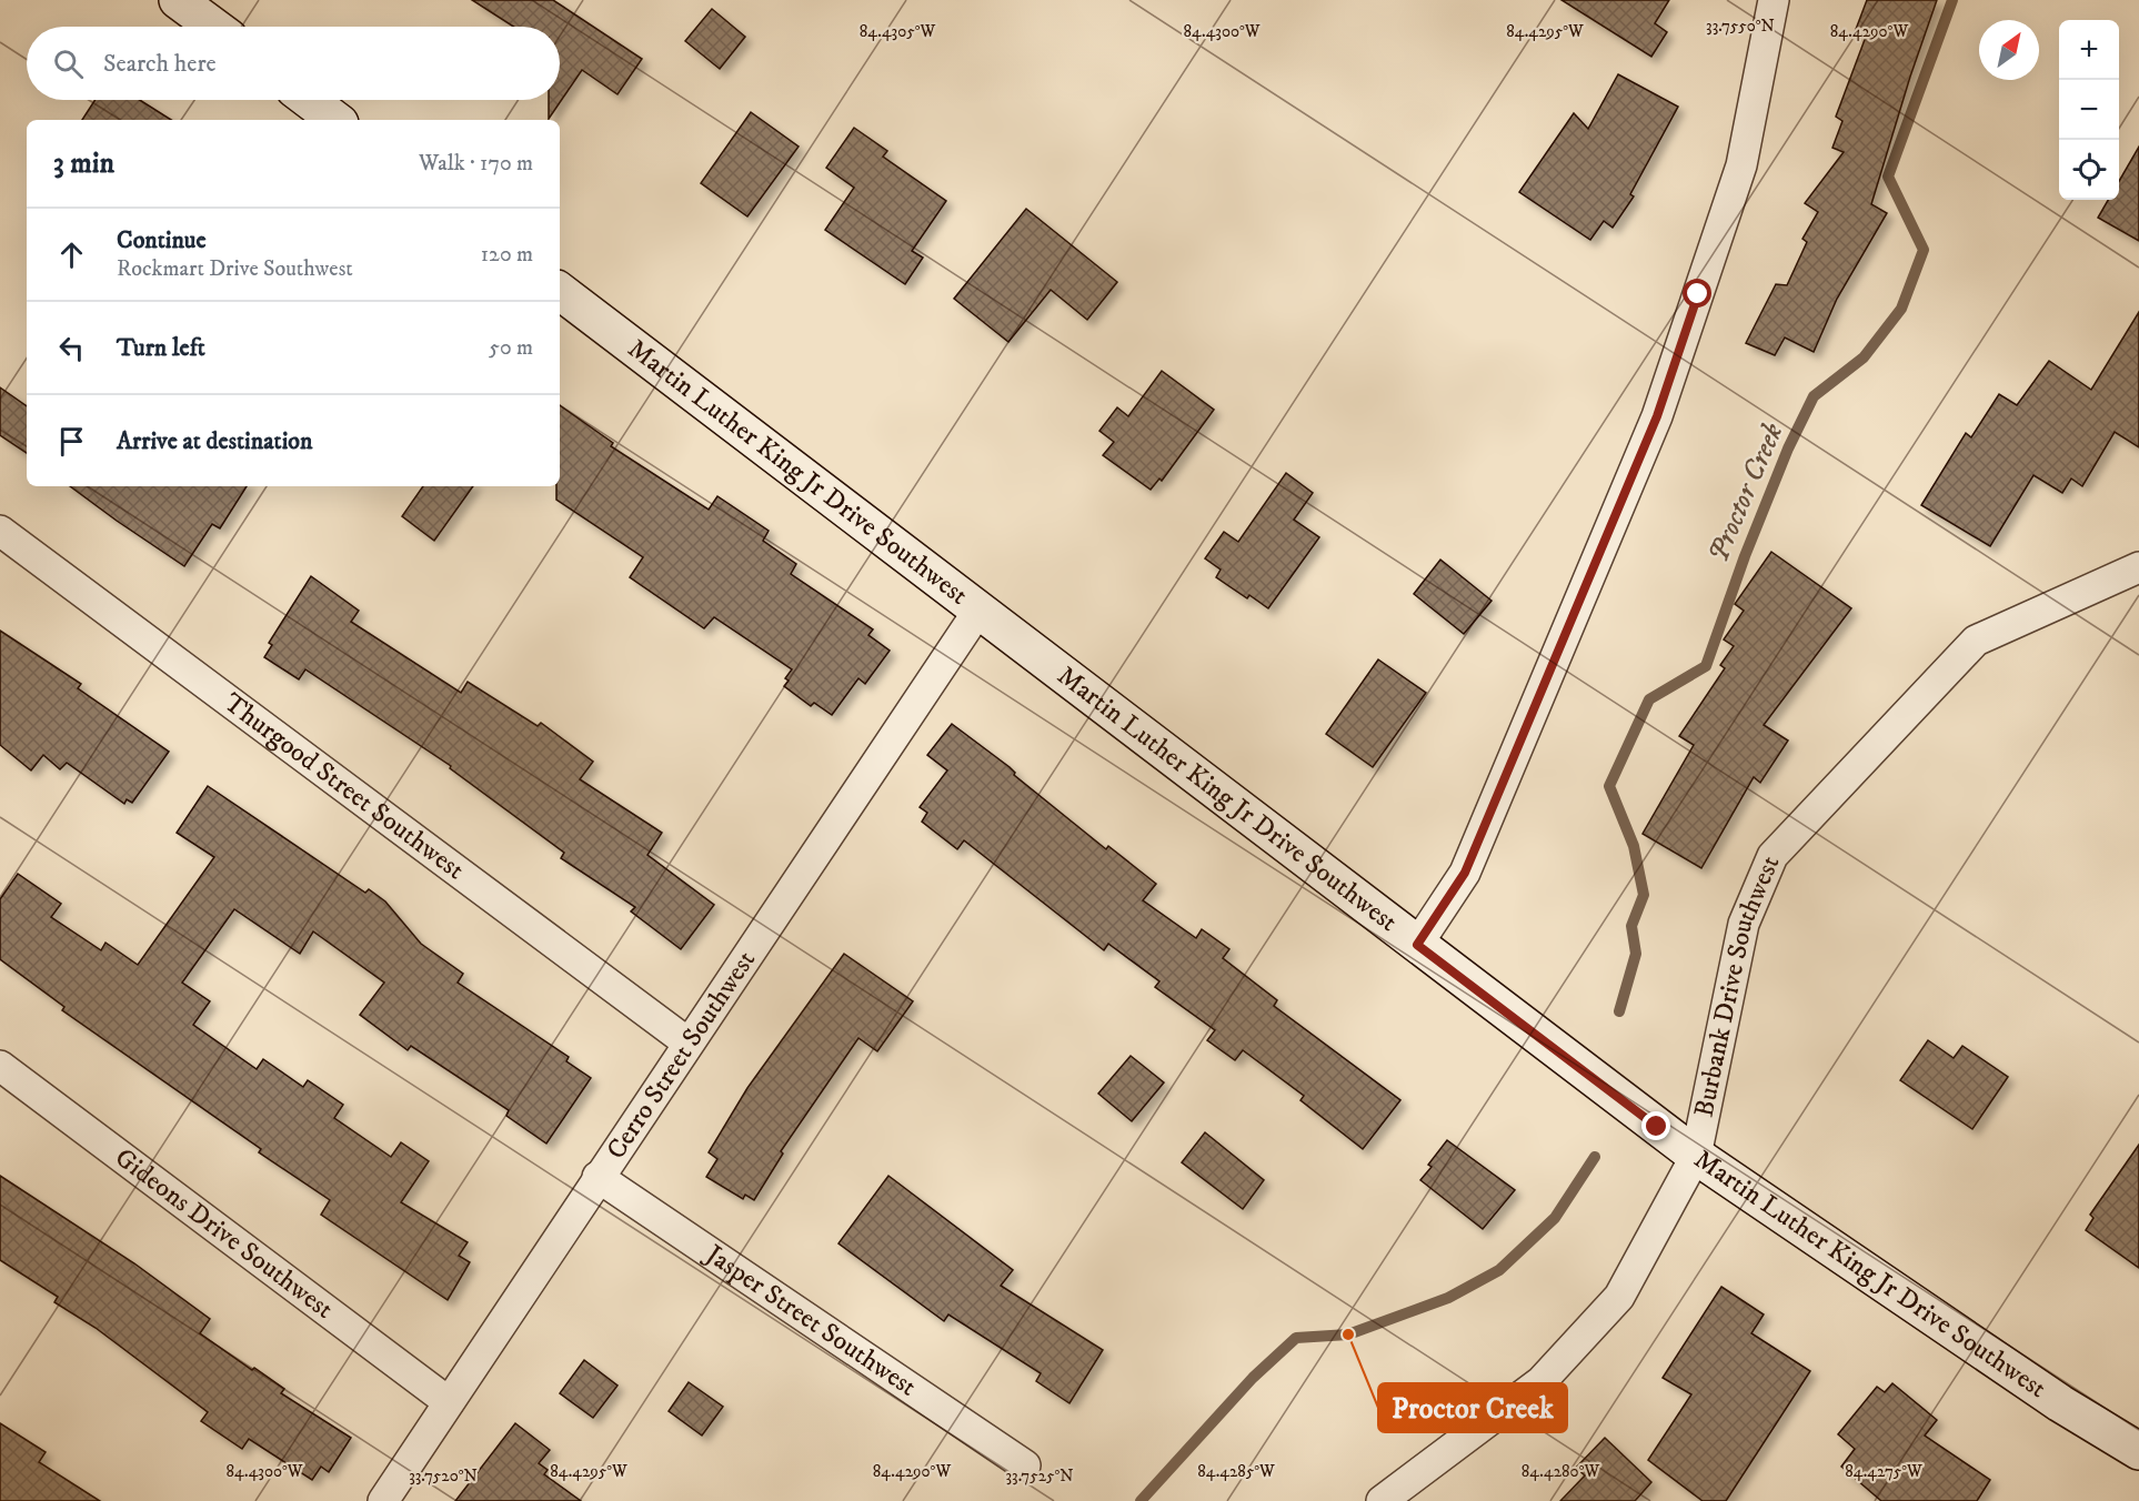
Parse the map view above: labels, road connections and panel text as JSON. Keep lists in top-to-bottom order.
{
  "streets": {
    "main road": ["Martin Luther King Jr Drive Southwest"],
    "street": [
      "Thurgood Street Southwest",
      "Burbank Drive Southwest",
      "Cerro Street Southwest",
      "Gideons Drive Southwest",
      "Jasper Street Southwest"
    ]
  },
  "crossings": [
    ["Martin Luther King Jr Drive Southwest", "Burbank Drive Southwest"],
    ["Martin Luther King Jr Drive Southwest", "Cerro Street Southwest"],
    ["Thurgood Street Southwest", "Cerro Street Southwest"],
    ["Cerro Street Southwest", "Gideons Drive Southwest"],
    ["Cerro Street Southwest", "Jasper Street Southwest"]
  ],
  "water": ["Proctor Creek"],
  "places": ["Proctor Creek"],
  "north": "top right",
  "page": {
    "map_buttons": ["+", "−"],
    "search": "Search here",
    "heading": ["3 min", "Walk · 170 m"],
    "list": [
      ["Continue", "Rockmart Drive Southwest", "120 m"],
      ["Turn left", "50 m"],
      "Arrive at destination"
    ]
  },
  "coordinates": [
    "33.7550°N",
    "84.4305°W",
    "84.4300°W",
    "84.4295°W",
    "84.4290°W",
    "84.4285°W",
    "84.4280°W",
    "84.4275°W",
    "33.7520°N",
    "33.7525°N"
  ]
}
